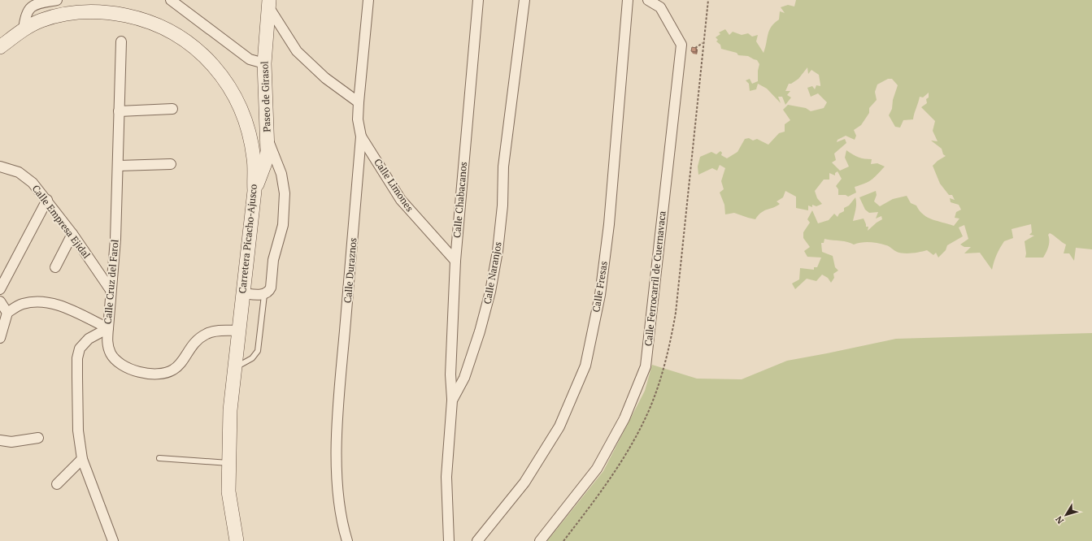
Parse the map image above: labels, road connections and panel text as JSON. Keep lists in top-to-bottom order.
{
  "streets": {
    "main road": ["Paseo de Girasol", "Carretera Picacho-Ajusco"],
    "street": [
      "Calle Limones",
      "Calle Chabacanos",
      "Calle Empresa Ejidal",
      "Calle Duraznos",
      "Calle Naranjos",
      "Calle Ferrocarril de Cuernavaca",
      "Calle Cruz del Farol",
      "Calle Fresas"
    ]
  },
  "crossings": [
    ["Paseo de Girasol", "Carretera Picacho-Ajusco"],
    ["Calle Limones", "Calle Chabacanos"],
    ["Calle Limones", "Calle Duraznos"],
    ["Calle Chabacanos", "Calle Naranjos"],
    ["Calle Empresa Ejidal", "Calle Cruz del Farol"]
  ],
  "north": "bottom left"
}
